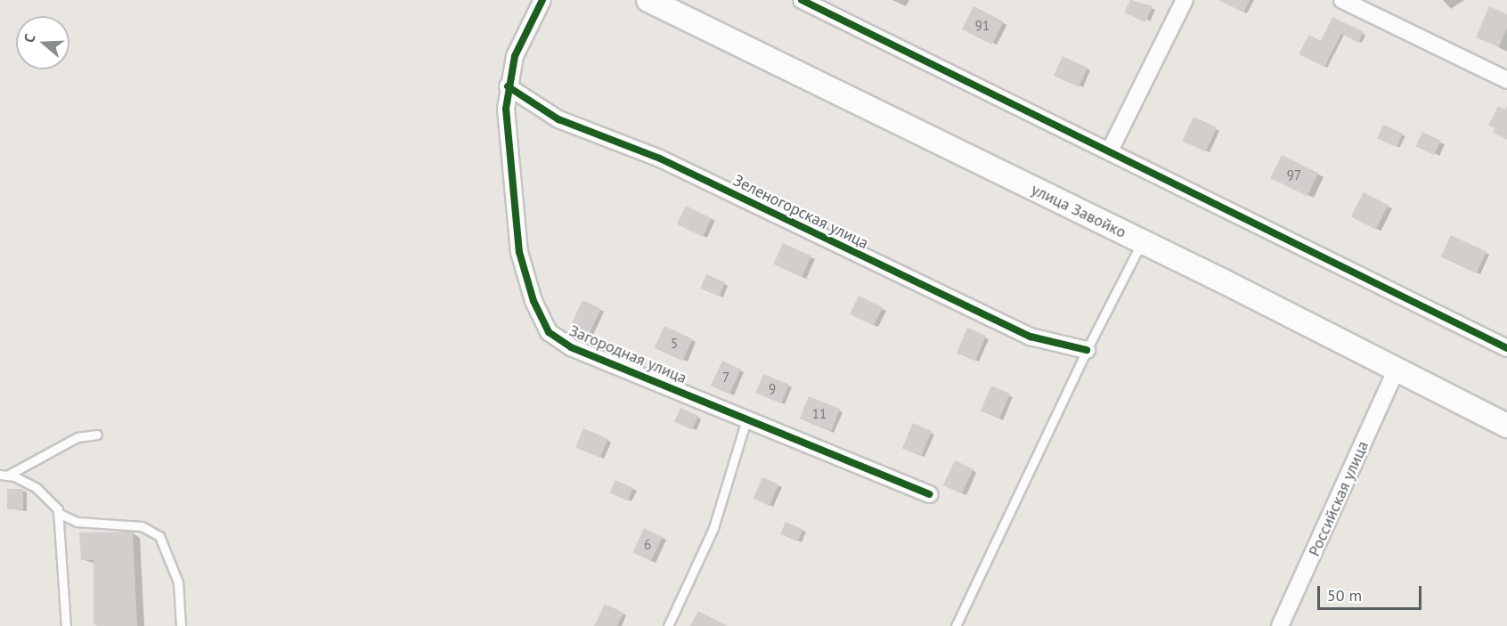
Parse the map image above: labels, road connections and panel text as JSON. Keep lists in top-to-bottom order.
{
  "streets": {
    "main road": ["улица Завойко"],
    "street": ["Зеленогорская улица", "Загородная улица", "Российская улица"]
  },
  "crossings": [
    ["улица Завойко", "Российская улица"],
    ["Зеленогорская улица", "Загородная улица"]
  ],
  "house_numbers": [
    "91",
    "97",
    "5",
    "7",
    "9",
    "11",
    "6"
  ],
  "scale_bar": "50 m",
  "north": "left"
}
